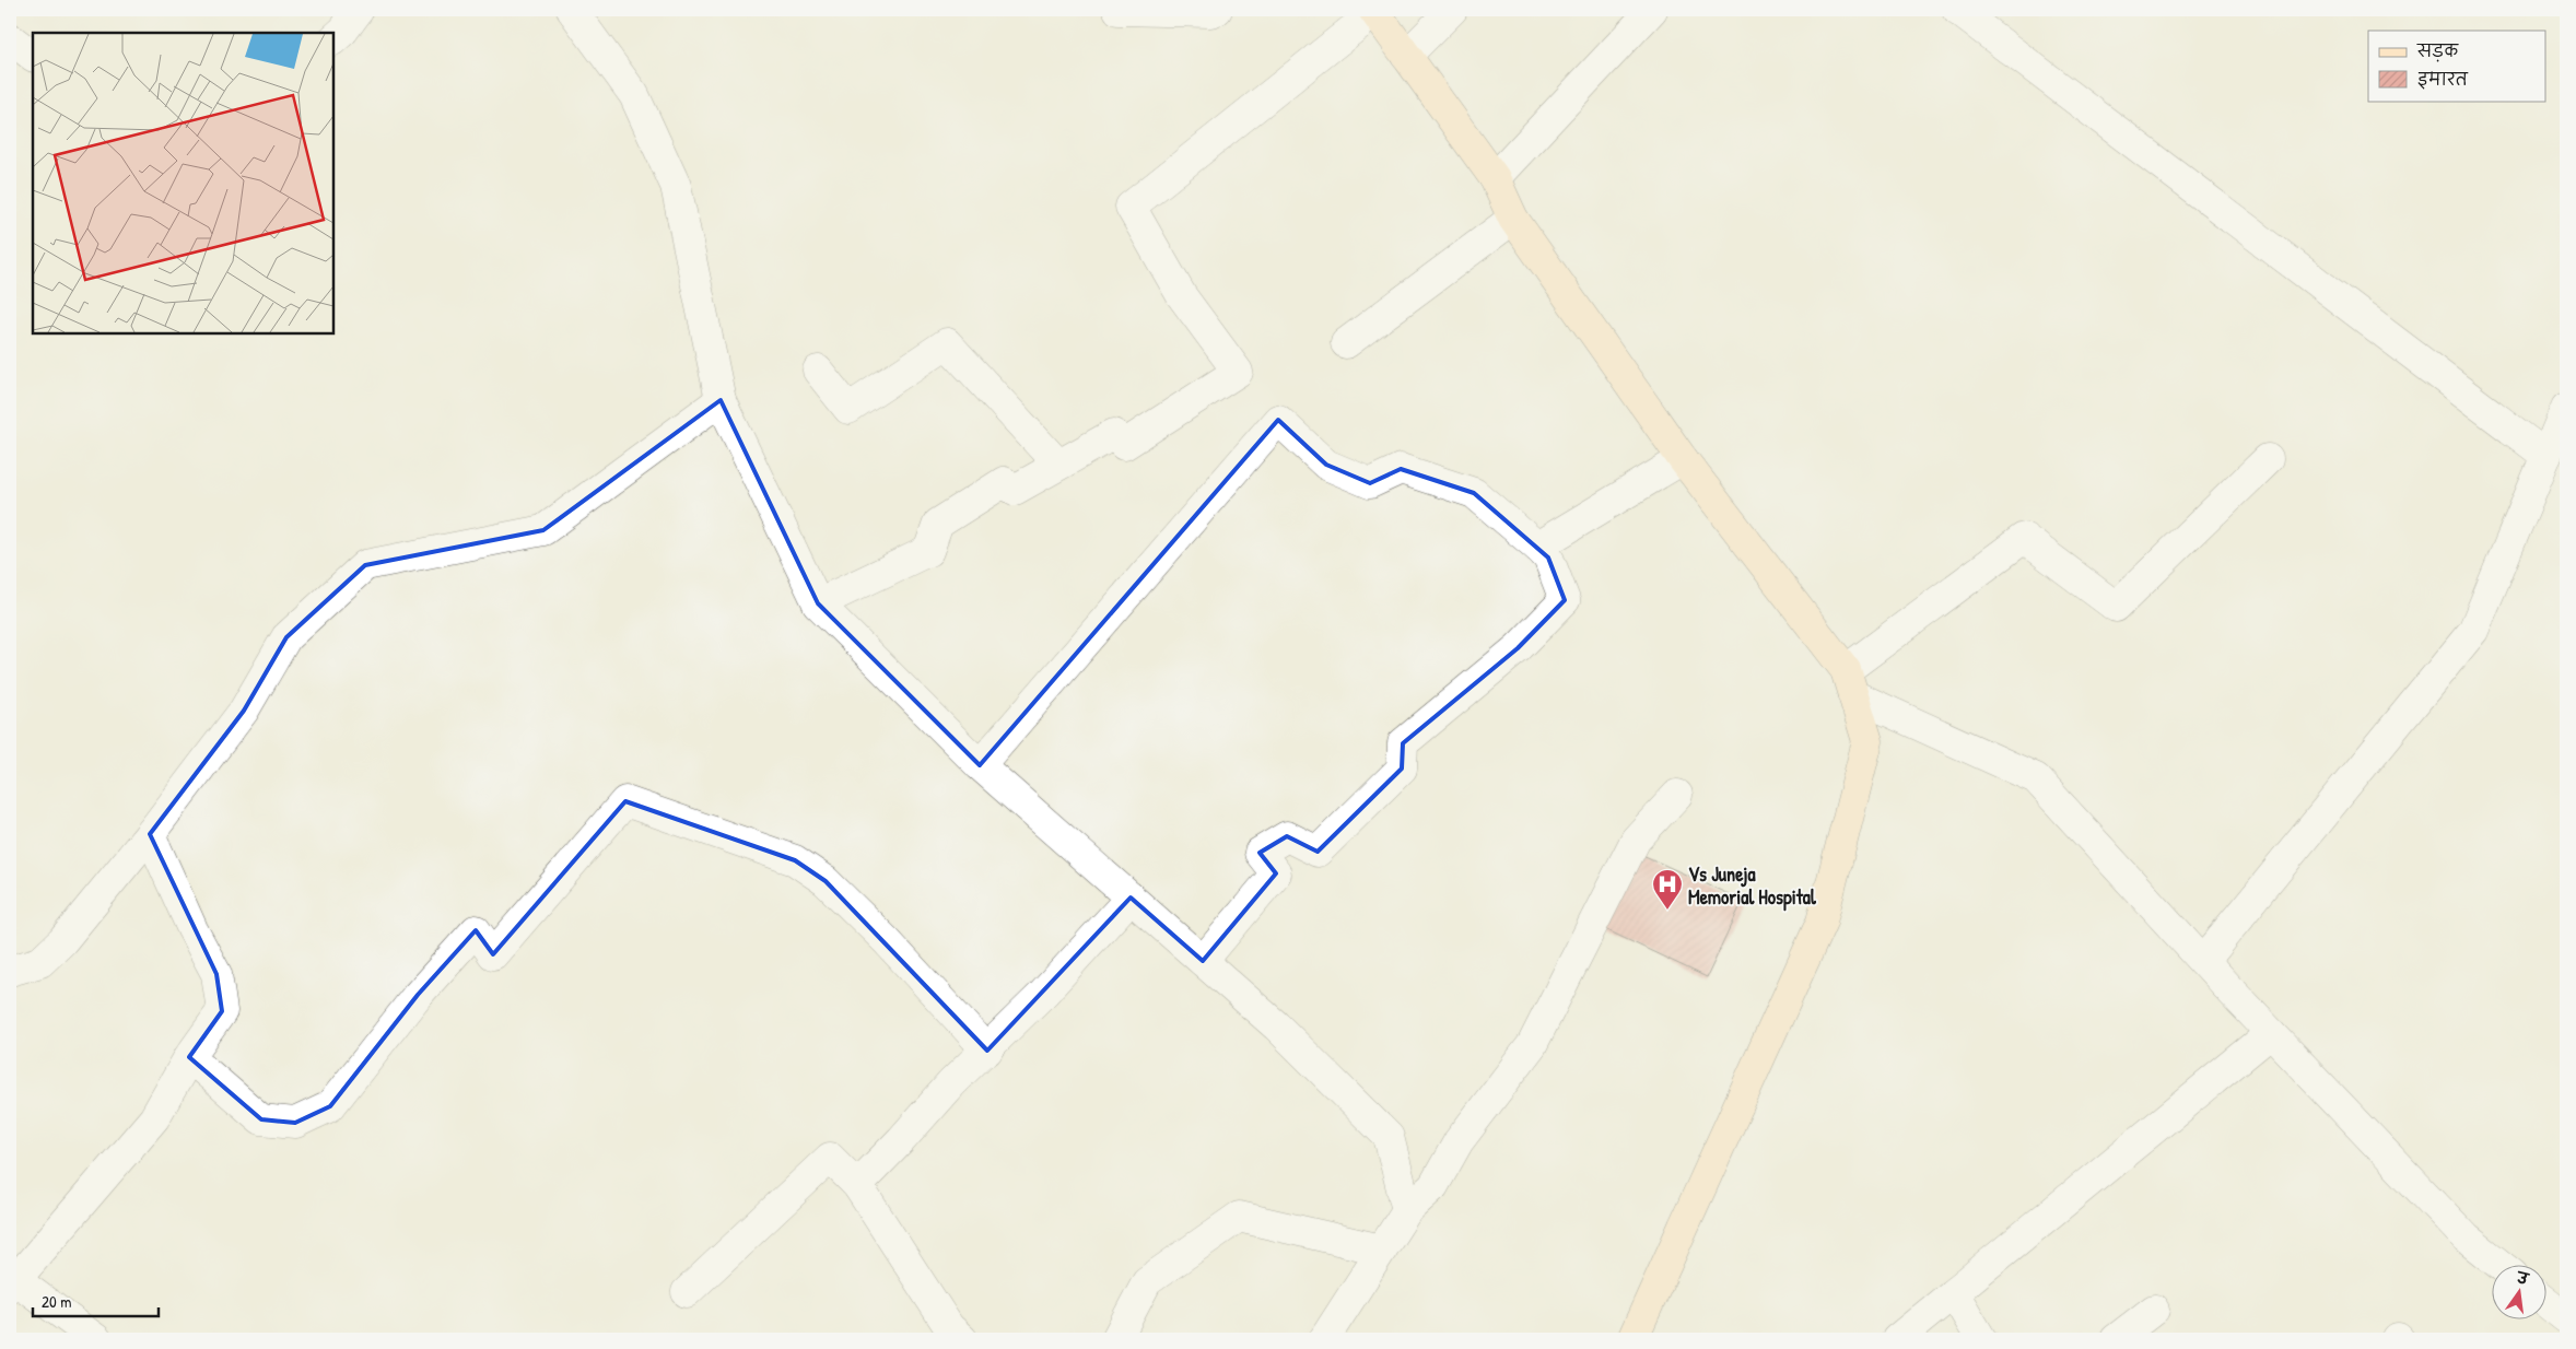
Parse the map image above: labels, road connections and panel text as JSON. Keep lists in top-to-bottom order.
{
  "places": {
    "hospital": ["Vs Juneja Memorial Hospital"]
  },
  "legend": ["सड़क", "इमारत"],
  "scale_bar": "20 m",
  "north": "top"
}
